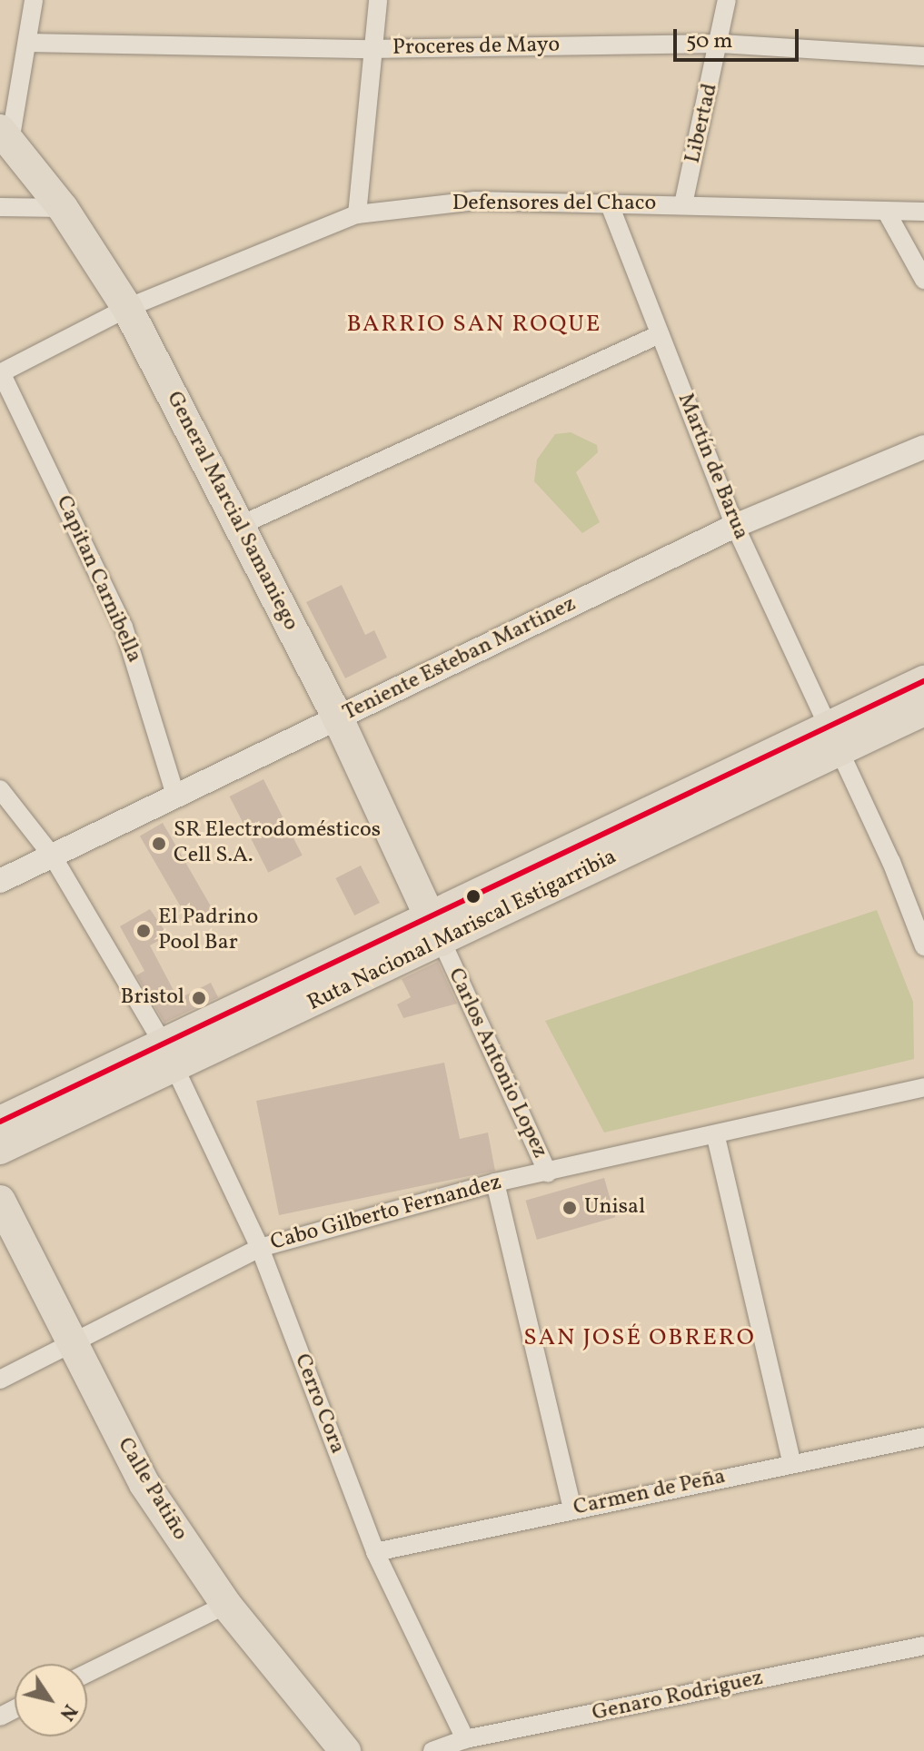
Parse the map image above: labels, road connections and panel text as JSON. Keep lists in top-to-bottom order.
{
  "streets": {
    "main road": ["General Marcial Samaniego", "Ruta Nacional Mariscal Estigarribia", "Calle Patiño"],
    "street": [
      "Proceres de Mayo",
      "Libertad",
      "Defensores del Chaco",
      "Martín de Barua",
      "Capitan Carnibella",
      "Teniente Esteban Martinez",
      "Carlos Antonio Lopez",
      "Cabo Gilberto Fernandez",
      "Cerro Cora",
      "Carmen de Peña",
      "Genaro Rodriguez"
    ]
  },
  "crossings": [
    ["Proceres de Mayo", "Libertad"],
    ["Libertad", "Defensores del Chaco"],
    ["Defensores del Chaco", "Martín de Barua"],
    ["Defensores del Chaco", "General Marcial Samaniego"],
    ["Defensores del Chaco", "Capitan Carnibella"],
    ["Martín de Barua", "Teniente Esteban Martinez"],
    ["Martín de Barua", "Ruta Nacional Mariscal Estigarribia"],
    ["General Marcial Samaniego", "Teniente Esteban Martinez"],
    ["General Marcial Samaniego", "Ruta Nacional Mariscal Estigarribia"],
    ["General Marcial Samaniego", "Carlos Antonio Lopez"],
    ["Capitan Carnibella", "Teniente Esteban Martinez"],
    ["Teniente Esteban Martinez", "Cerro Cora"],
    ["Ruta Nacional Mariscal Estigarribia", "Carlos Antonio Lopez"],
    ["Ruta Nacional Mariscal Estigarribia", "Cerro Cora"],
    ["Carlos Antonio Lopez", "Cabo Gilberto Fernandez"],
    ["Cabo Gilberto Fernandez", "Cerro Cora"],
    ["Cabo Gilberto Fernandez", "Calle Patiño"],
    ["Cerro Cora", "Carmen de Peña"],
    ["Cerro Cora", "Genaro Rodriguez"]
  ],
  "districts": ["BARRIO SAN ROQUE", "SAN JOSÉ OBRERO"],
  "places": [
    "SR Electrodomésticos Cell S.A.",
    "El Padrino Pool Bar",
    "Bristol",
    "Unisal"
  ],
  "scale_bar": "50 m",
  "north": "bottom right"
}
